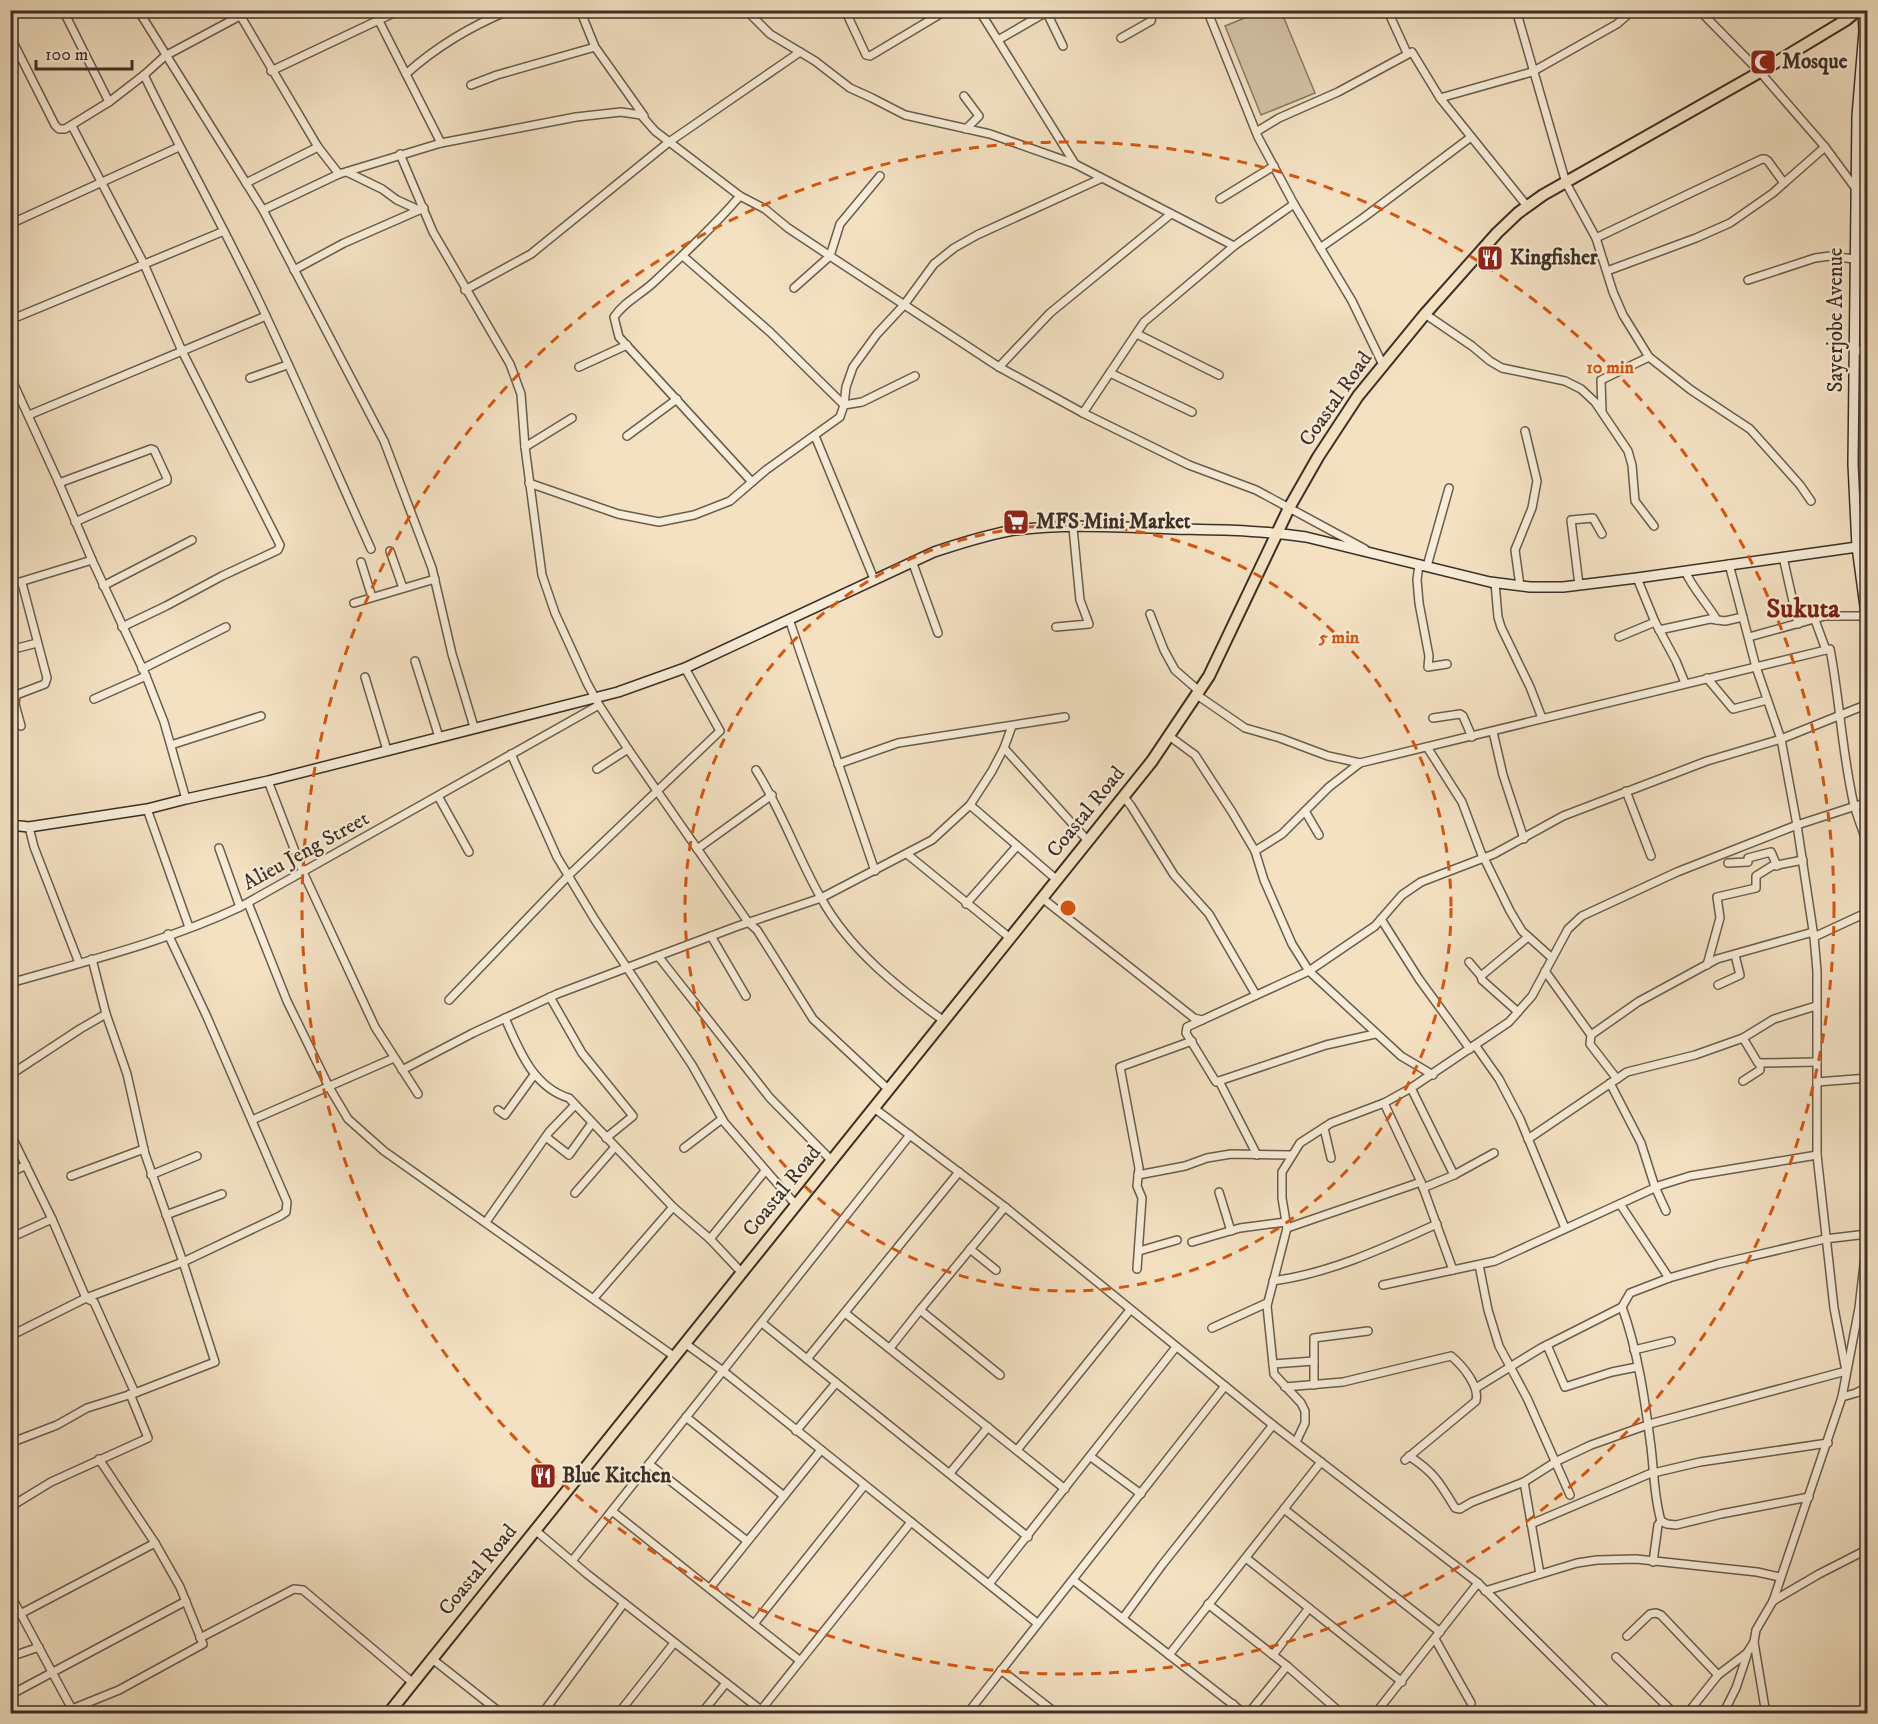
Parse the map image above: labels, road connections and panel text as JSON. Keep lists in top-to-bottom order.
{
  "streets": {
    "main road": ["Coastal Road"],
    "street": ["Sayerjobe Avenue", "Alieu Jeng Street"]
  },
  "districts": ["Sukuta"],
  "places": {
    "mosque": ["Mosque"],
    "restaurant": ["Kingfisher", "Blue Kitchen"],
    "supermarket": ["MFS Mini Market"]
  },
  "scale_bar": "100 m",
  "rings": ["10 min", "5 min"]
}
